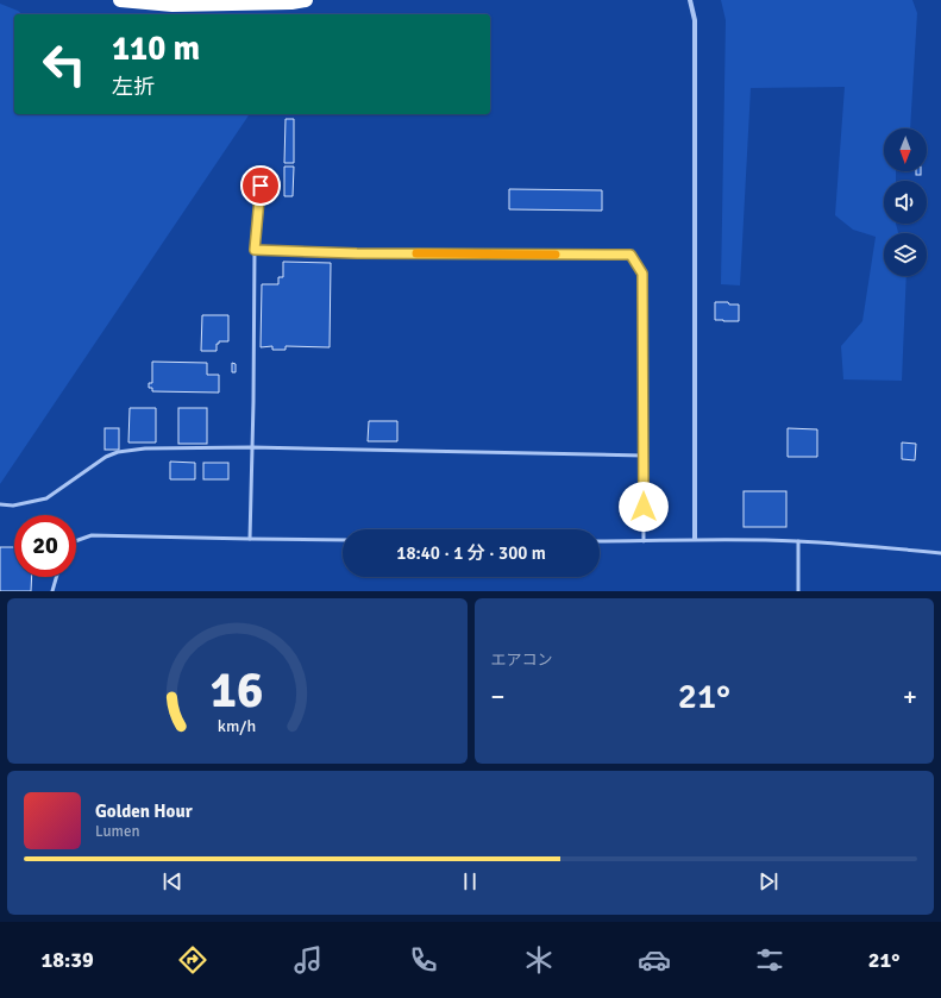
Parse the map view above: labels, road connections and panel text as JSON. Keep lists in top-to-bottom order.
{
  "north": "bottom",
  "page": {
    "turn": ["110 m", "左折"],
    "limit": "20",
    "trip": "18:40 · 1 分 · 300 m",
    "tile": "エアコン",
    "heat": ["−", "21°", "+"],
    "song": ["Golden Hour", "Lumen"],
    "tabs": ["18:39", "21°"],
    "gauge": ["16", "km/h"]
  }
}
